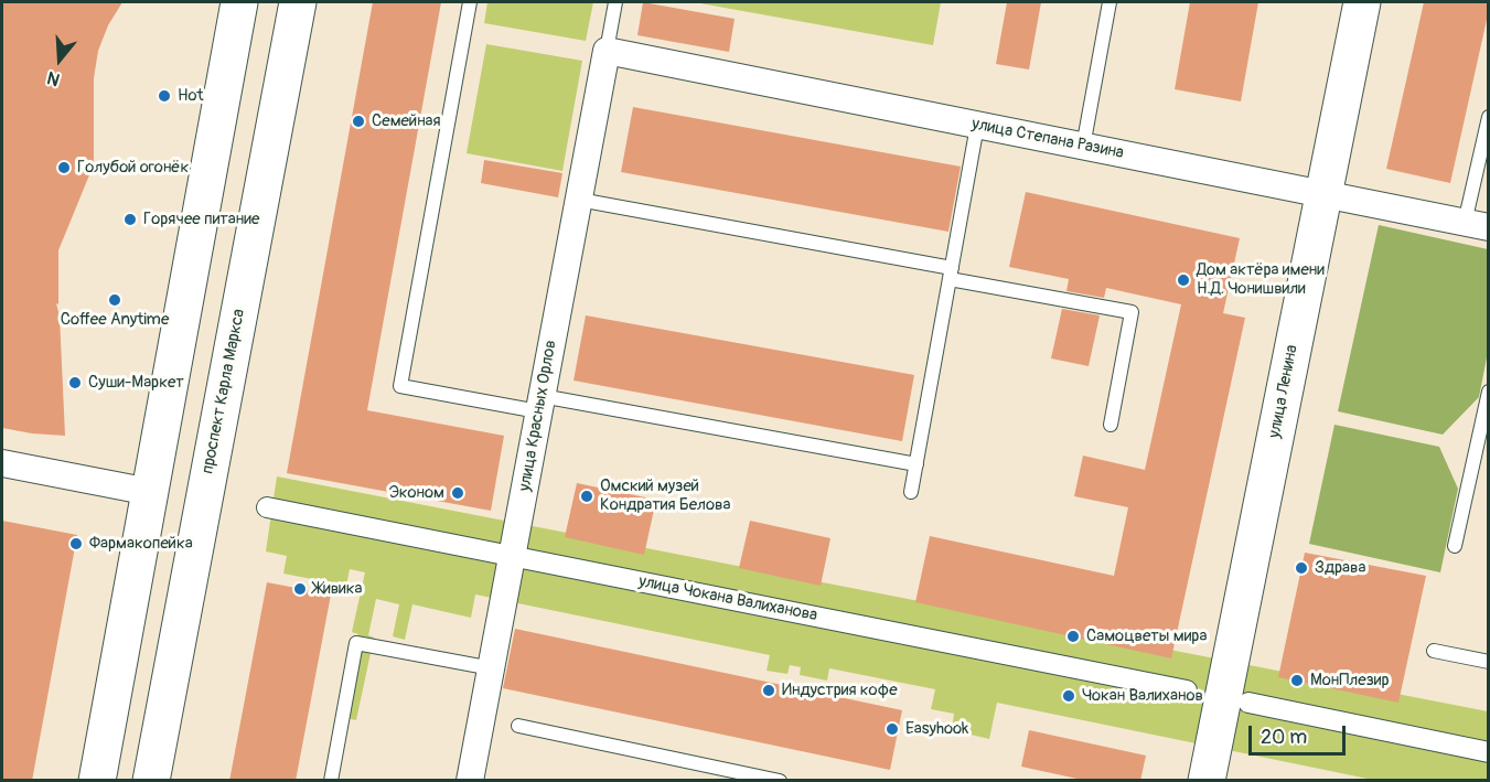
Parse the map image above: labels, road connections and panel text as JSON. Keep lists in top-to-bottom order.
{
  "streets": {
    "main road": ["проспект Карла Маркса", "улица Ленина"],
    "street": ["улица Степана Разина", "улица Красных Орлов", "улица Чокана Валиханова"]
  },
  "crossings": [
    ["улица Степана Разина", "улица Ленина"],
    ["улица Степана Разина", "улица Красных Орлов"],
    ["улица Красных Орлов", "улица Чокана Валиханова"]
  ],
  "places": [
    "Hot",
    "Семейная",
    "Голубой огонёк",
    "Горячее питание",
    "Дом актёра имени Н.Д. Чонишвили",
    "Coffee Anytime",
    "Суши-Маркет",
    "Эконом",
    "Омский музей Кондратия Белова",
    "Фармакопейка",
    "Здрава",
    "Живика",
    "Самоцветы мира",
    "МонПлезир",
    "Индустрия кофе",
    "Чокан Валиханов",
    "Easyhook"
  ],
  "scale_bar": "20 m",
  "north": "bottom"
}
